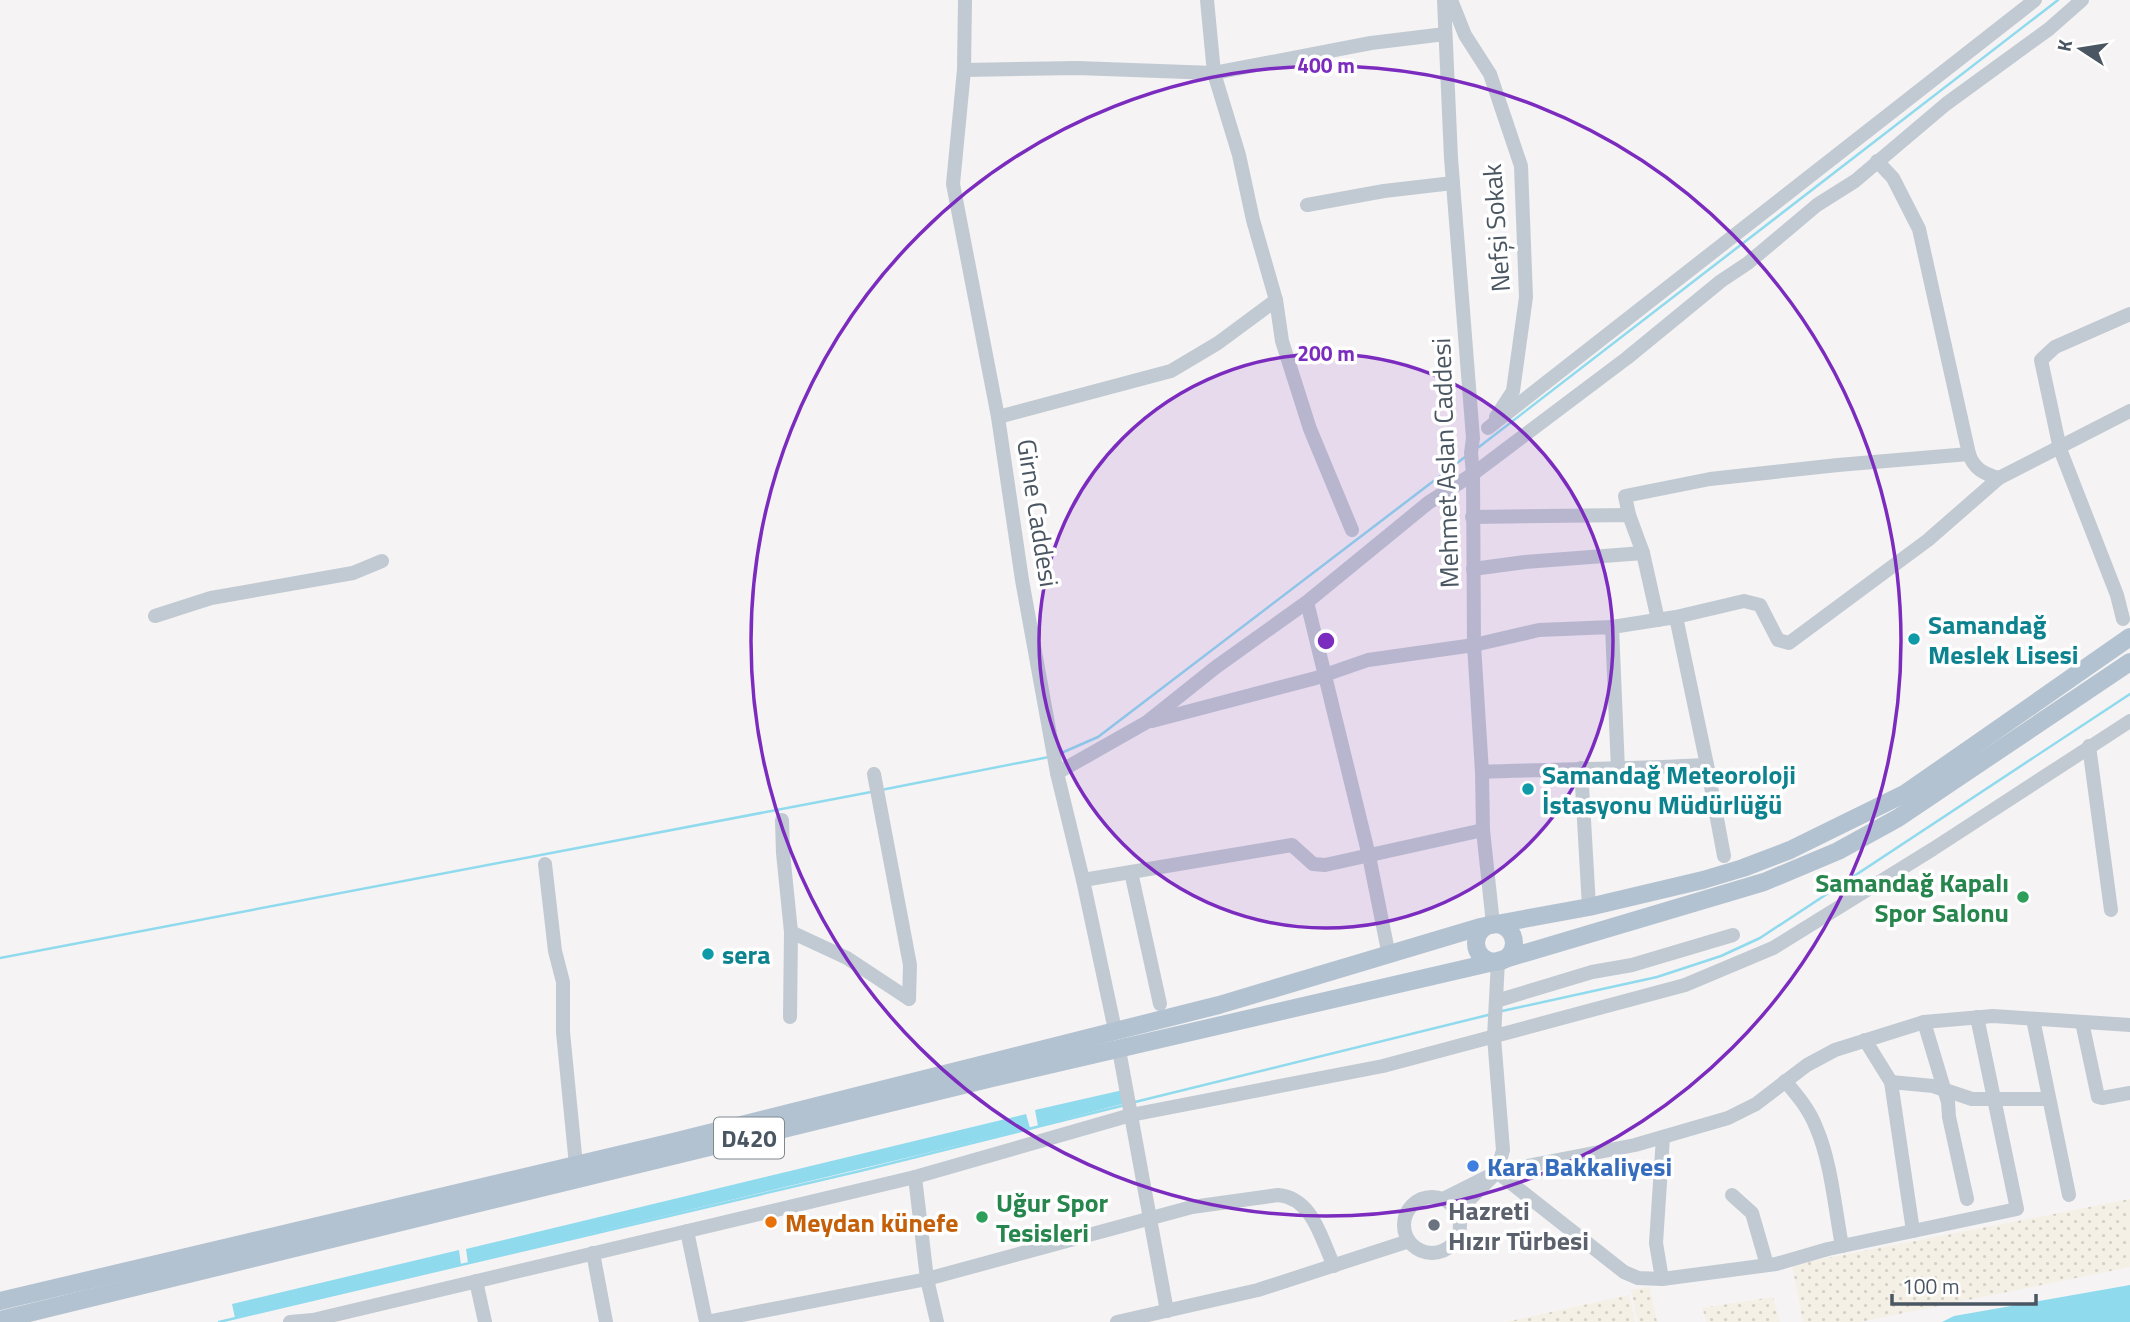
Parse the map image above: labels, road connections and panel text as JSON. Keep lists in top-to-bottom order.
{
  "streets": {
    "main road": ["D420"],
    "street": ["Nefşi Sokak", "Mehmet Aslan Caddesi", "Girne Caddesi"]
  },
  "crossings": [
    ["Nefşi Sokak", "Mehmet Aslan Caddesi"],
    ["Mehmet Aslan Caddesi", "D420"],
    ["Girne Caddesi", "D420"]
  ],
  "places": [
    "Samandağ Meslek Lisesi",
    "Samandağ Meteoroloji İstasyonu Müdürlüğü",
    "Samandağ Kapalı Spor Salonu",
    "sera",
    "Kara Bakkaliyesi",
    "Uğur Spor Tesisleri",
    "Meydan künefe",
    "Hazreti Hızır Türbesi"
  ],
  "scale_bar": "100 m",
  "north": "left",
  "rings": ["400 m", "200 m"]
}
